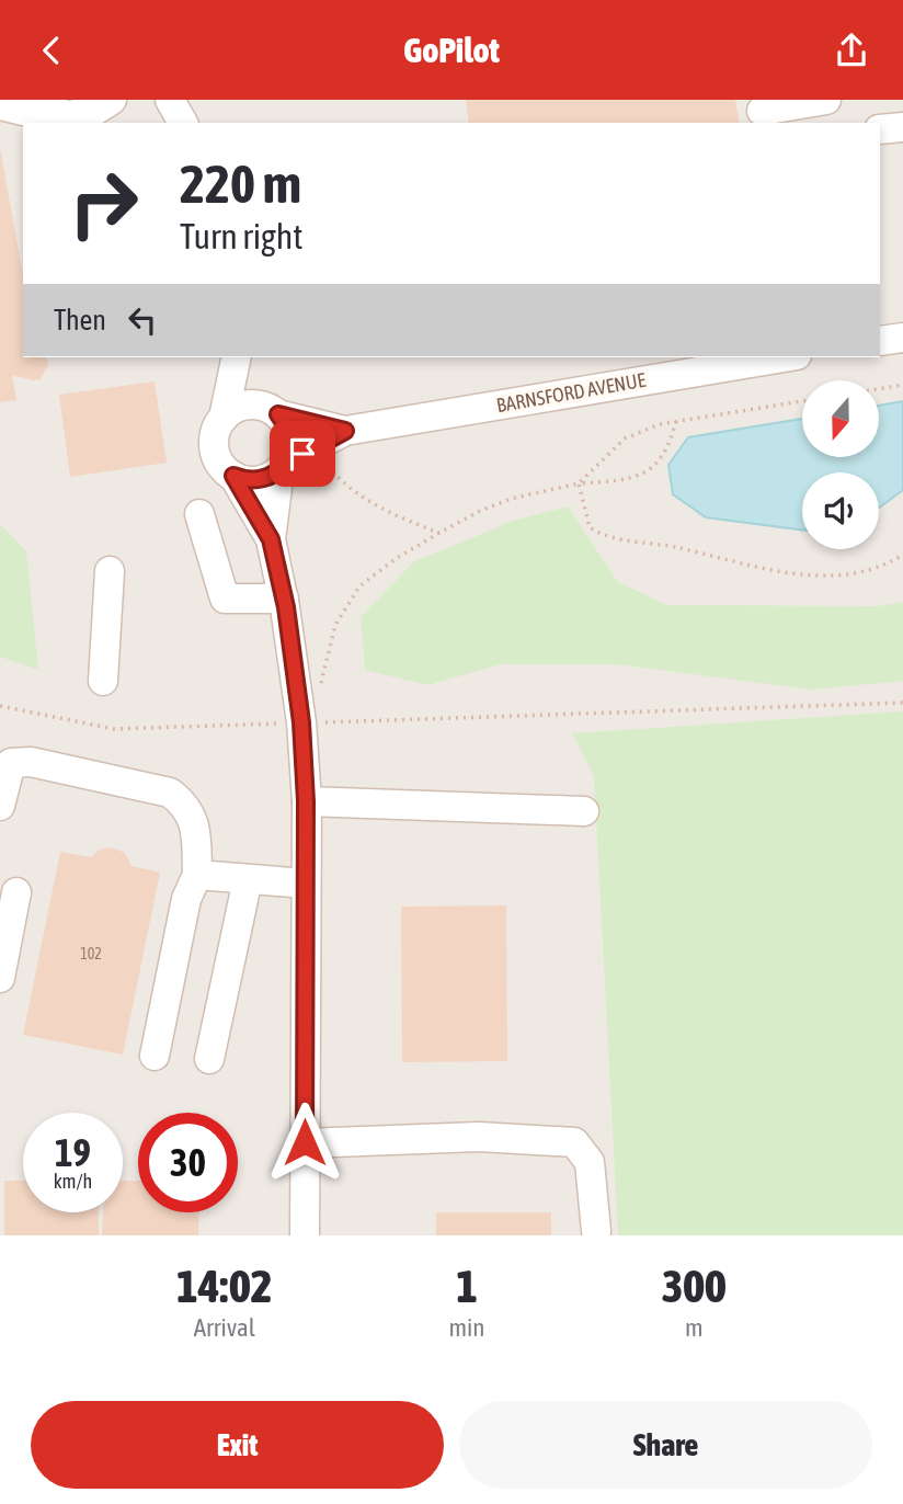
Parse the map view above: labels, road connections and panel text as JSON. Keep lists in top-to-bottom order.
{
  "streets": {
    "street": ["BARNSFORD AVENUE"]
  },
  "house_numbers": ["102"],
  "north": "bottom",
  "page": {
    "header": "GoPilot",
    "turn": ["220 m", "Turn right"],
    "then": "Then",
    "speed": "19 km/h",
    "limit": "30",
    "eta": [
      "14:02",
      "Arrival",
      "1",
      "min",
      "300",
      "m"
    ],
    "buttons": ["Exit", "Share"]
  }
}
